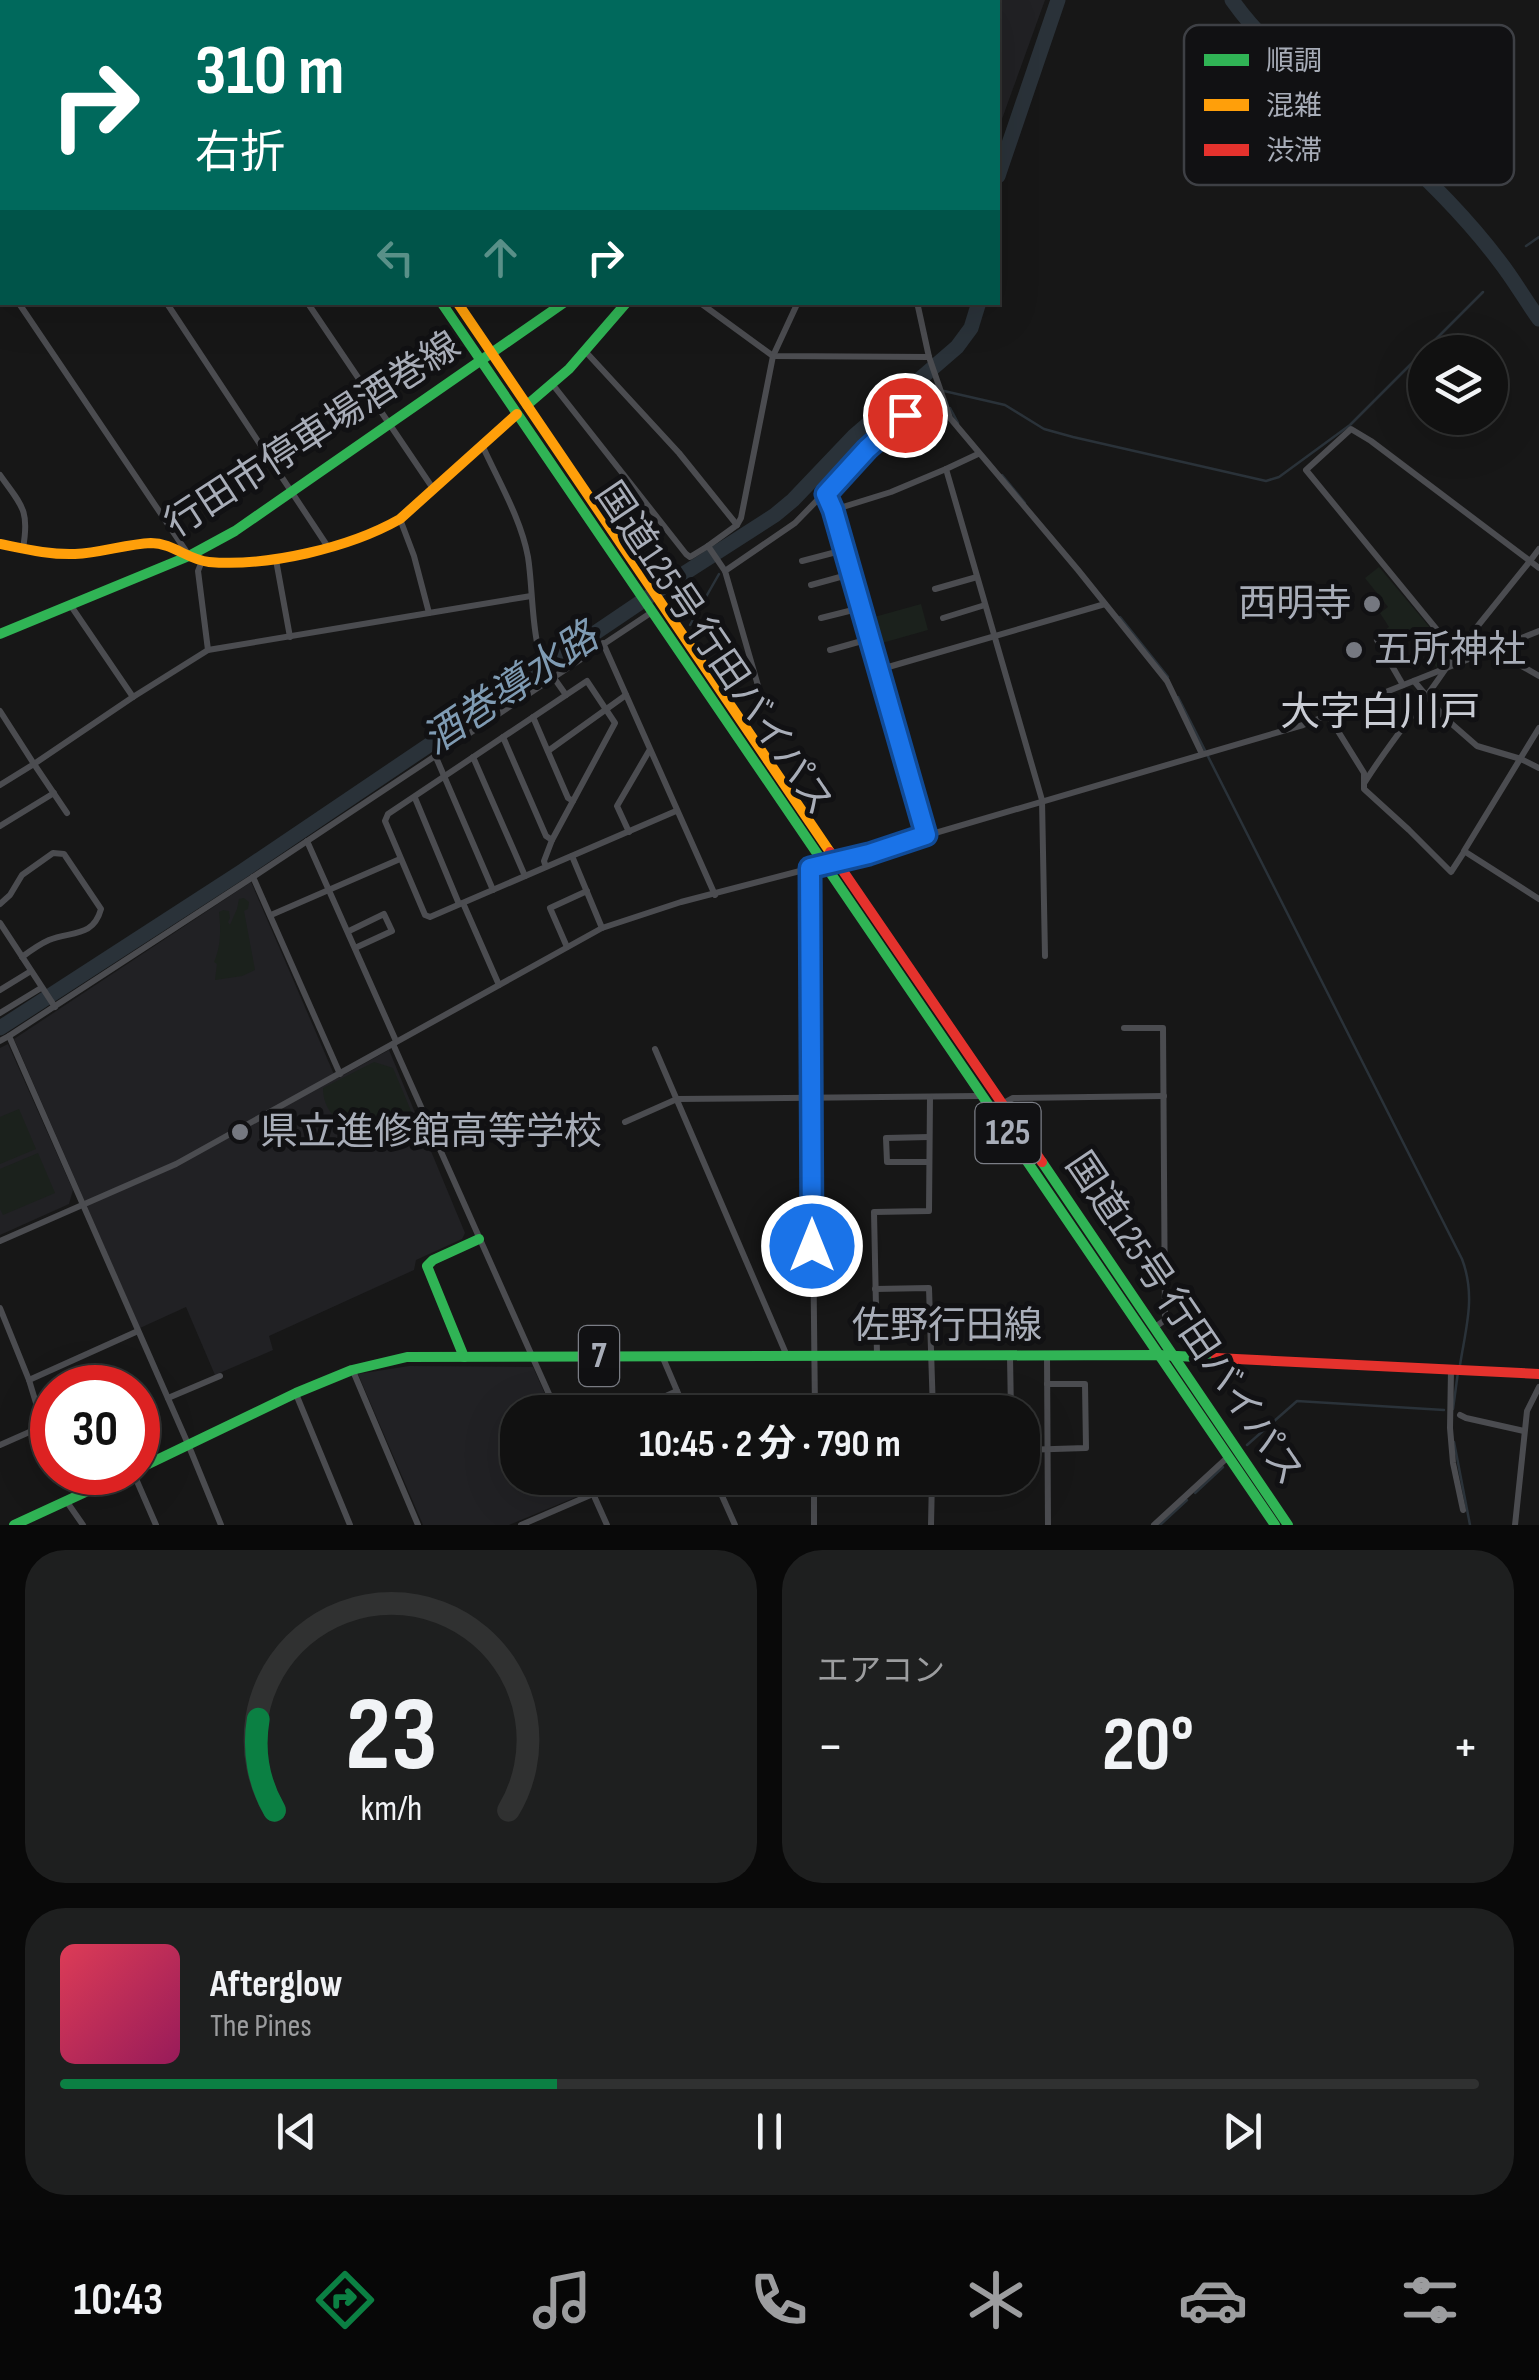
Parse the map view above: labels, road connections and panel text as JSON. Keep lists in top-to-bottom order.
{
  "streets": {
    "main road": [
      "行田市停車場酒巻線",
      "国道125号 行田バイパス",
      "125",
      "佐野行田線",
      "7"
    ]
  },
  "crossings": [
    ["行田市停車場酒巻線", "国道125号 行田バイパス"],
    ["国道125号 行田バイパス", "佐野行田線"]
  ],
  "districts": ["大字白川戸"],
  "water": ["酒巻導水路"],
  "places": ["西明寺", "五所神社", "県立進修館高等学校"],
  "legend": ["順調", "混雑", "渋滞"],
  "page": {
    "turn": ["310 m", "右折"],
    "limit": "30",
    "trip": "10:45 · 2 分 · 790 m",
    "tile": "エアコン",
    "heat": ["−", "20°", "+"],
    "song": ["Afterglow", "The Pines"],
    "tabs": "10:43",
    "gauge": ["23", "km/h"]
  }
}
